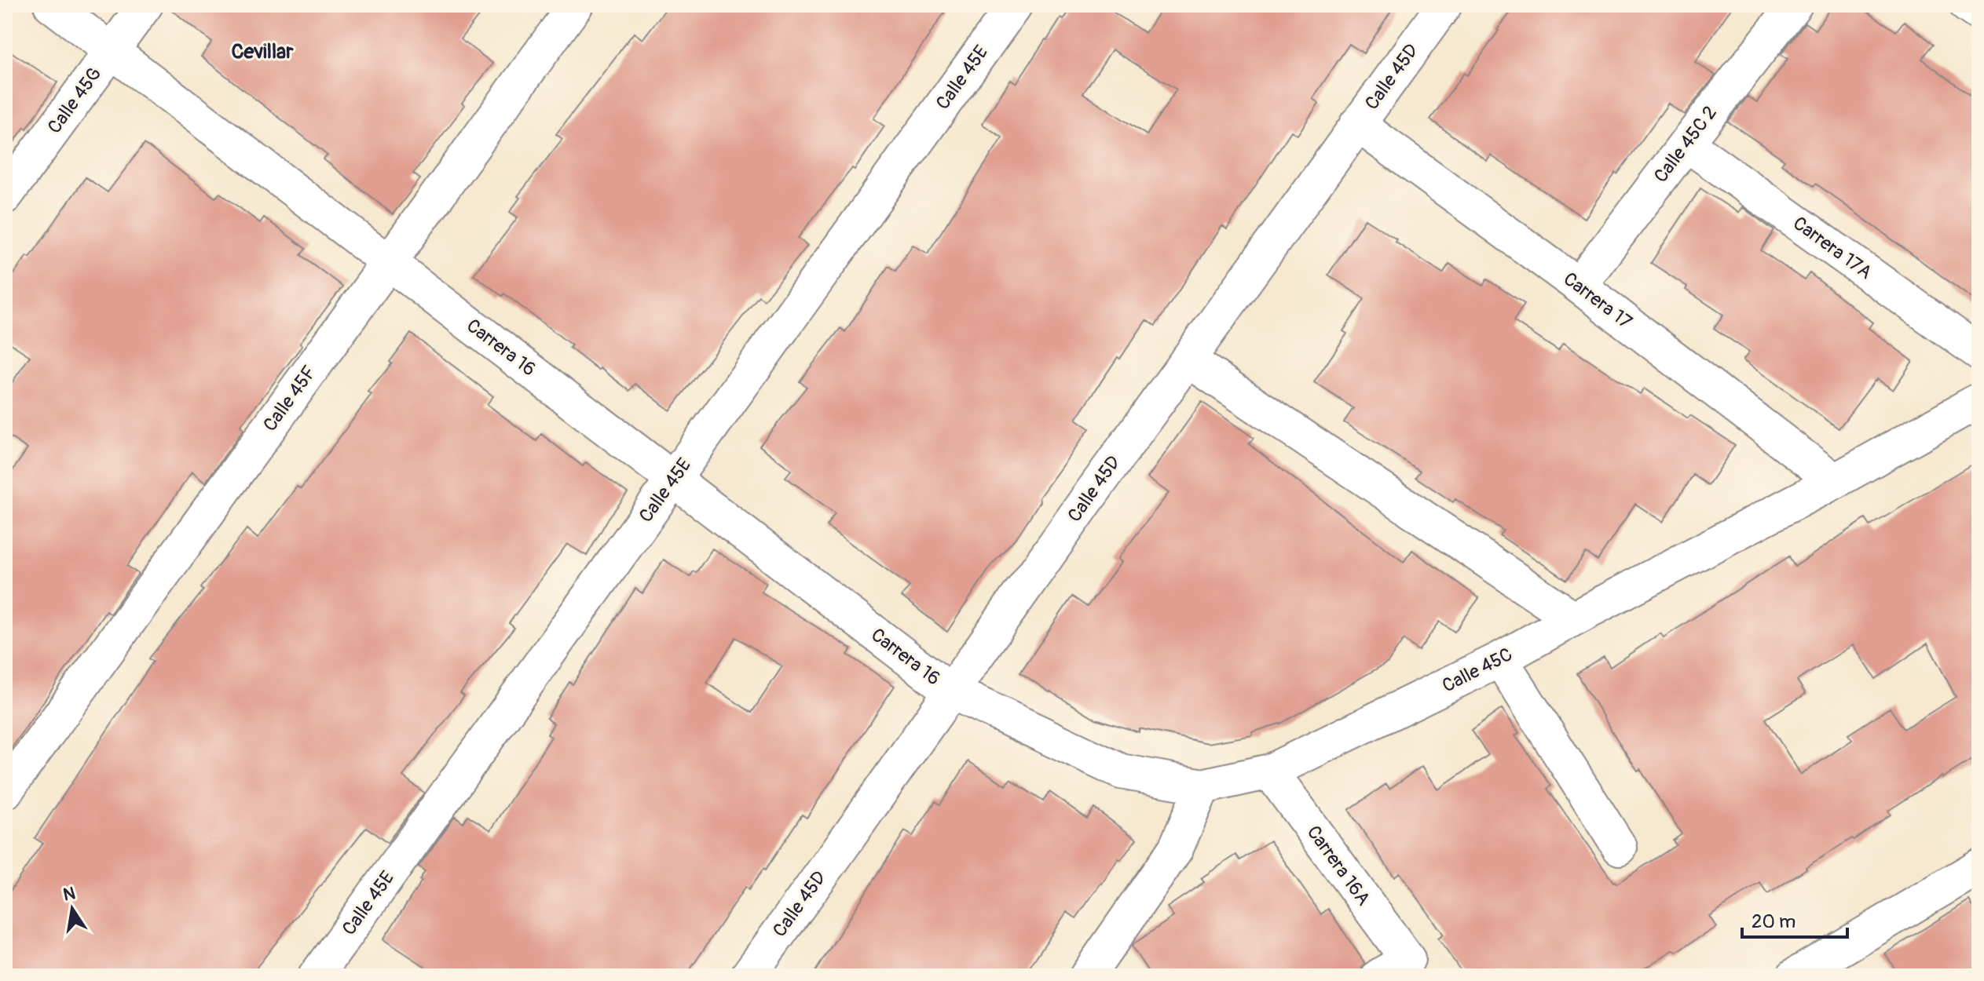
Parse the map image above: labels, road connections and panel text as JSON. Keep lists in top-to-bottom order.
{
  "streets": {
    "street": [
      "Calle 45D",
      "Calle 45E",
      "Calle 45G",
      "Calle 45C 2",
      "Carrera 17A",
      "Carrera 17",
      "Carrera 16",
      "Calle 45F",
      "Calle 45C",
      "Carrera 16A"
    ]
  },
  "crossings": [
    ["Calle 45D", "Carrera 17"],
    ["Calle 45D", "Carrera 16"],
    ["Calle 45D", "Calle 45C"],
    ["Calle 45E", "Carrera 16"],
    ["Calle 45G", "Carrera 16"],
    ["Calle 45C 2", "Carrera 17A"],
    ["Calle 45C 2", "Carrera 17"],
    ["Carrera 17", "Calle 45C"],
    ["Carrera 16", "Calle 45F"],
    ["Carrera 16", "Calle 45C"],
    ["Calle 45C", "Carrera 16A"]
  ],
  "districts": ["Cevillar"],
  "scale_bar": "20 m",
  "north": "top"
}
